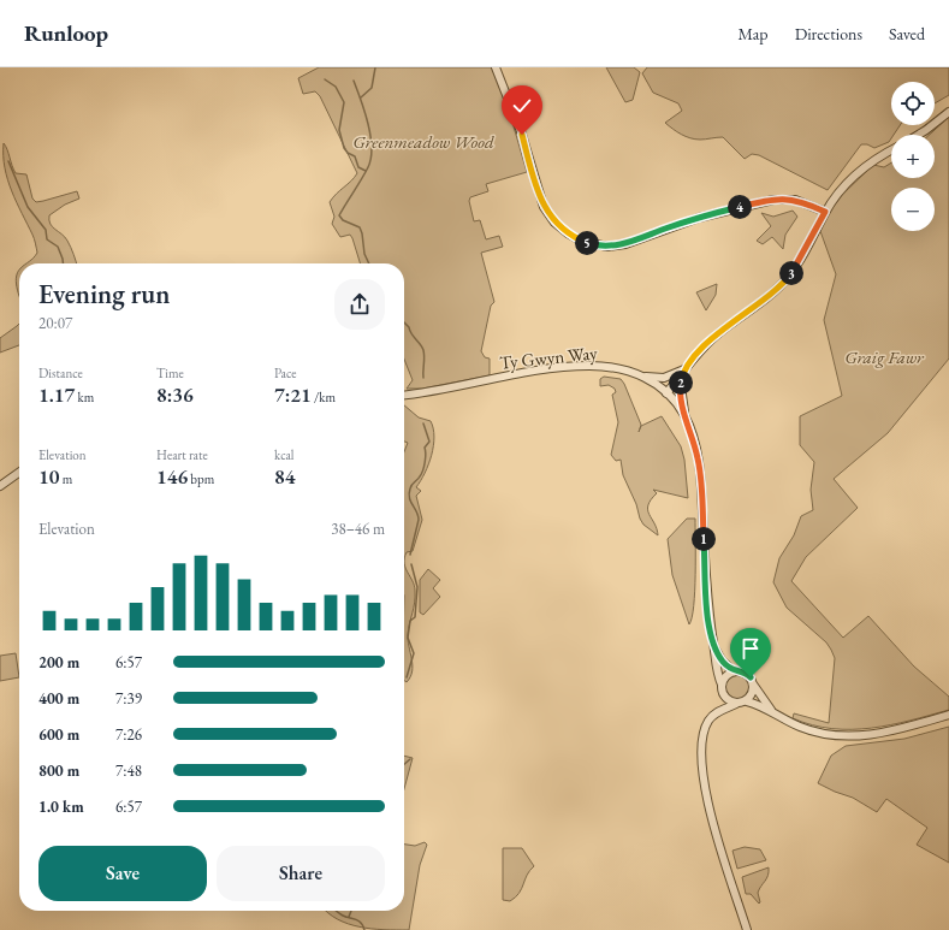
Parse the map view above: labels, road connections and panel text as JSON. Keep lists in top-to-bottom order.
{
  "streets": {
    "street": ["Ty Gwyn Way"]
  },
  "parks": ["Greenmeadow Wood", "Graig Fawr"],
  "page": {
    "header": "Runloop",
    "nav": ["Map", "Directions", "Saved"],
    "map_buttons": ["+", "−"],
    "pins": [
      "4",
      "5",
      "3",
      "2",
      "1"
    ],
    "heading": ["Evening run", "20:07"],
    "stats": [
      ["Distance", "1.17 km"],
      ["Time", "8:36"],
      ["Pace", "7:21 /km"],
      ["Elevation", "10 m"],
      ["Heart rate", "146 bpm"],
      ["kcal", "84"]
    ],
    "chart": ["Elevation", "38–46 m"],
    "list": [
      {
        "name": "200 m",
        "note": "6:57"
      },
      {
        "name": "400 m",
        "note": "7:39"
      },
      {
        "name": "600 m",
        "note": "7:26"
      },
      {
        "name": "800 m",
        "note": "7:48"
      },
      {
        "name": "1.0 km",
        "note": "6:57"
      }
    ],
    "buttons": ["Save", "Share"]
  }
}
